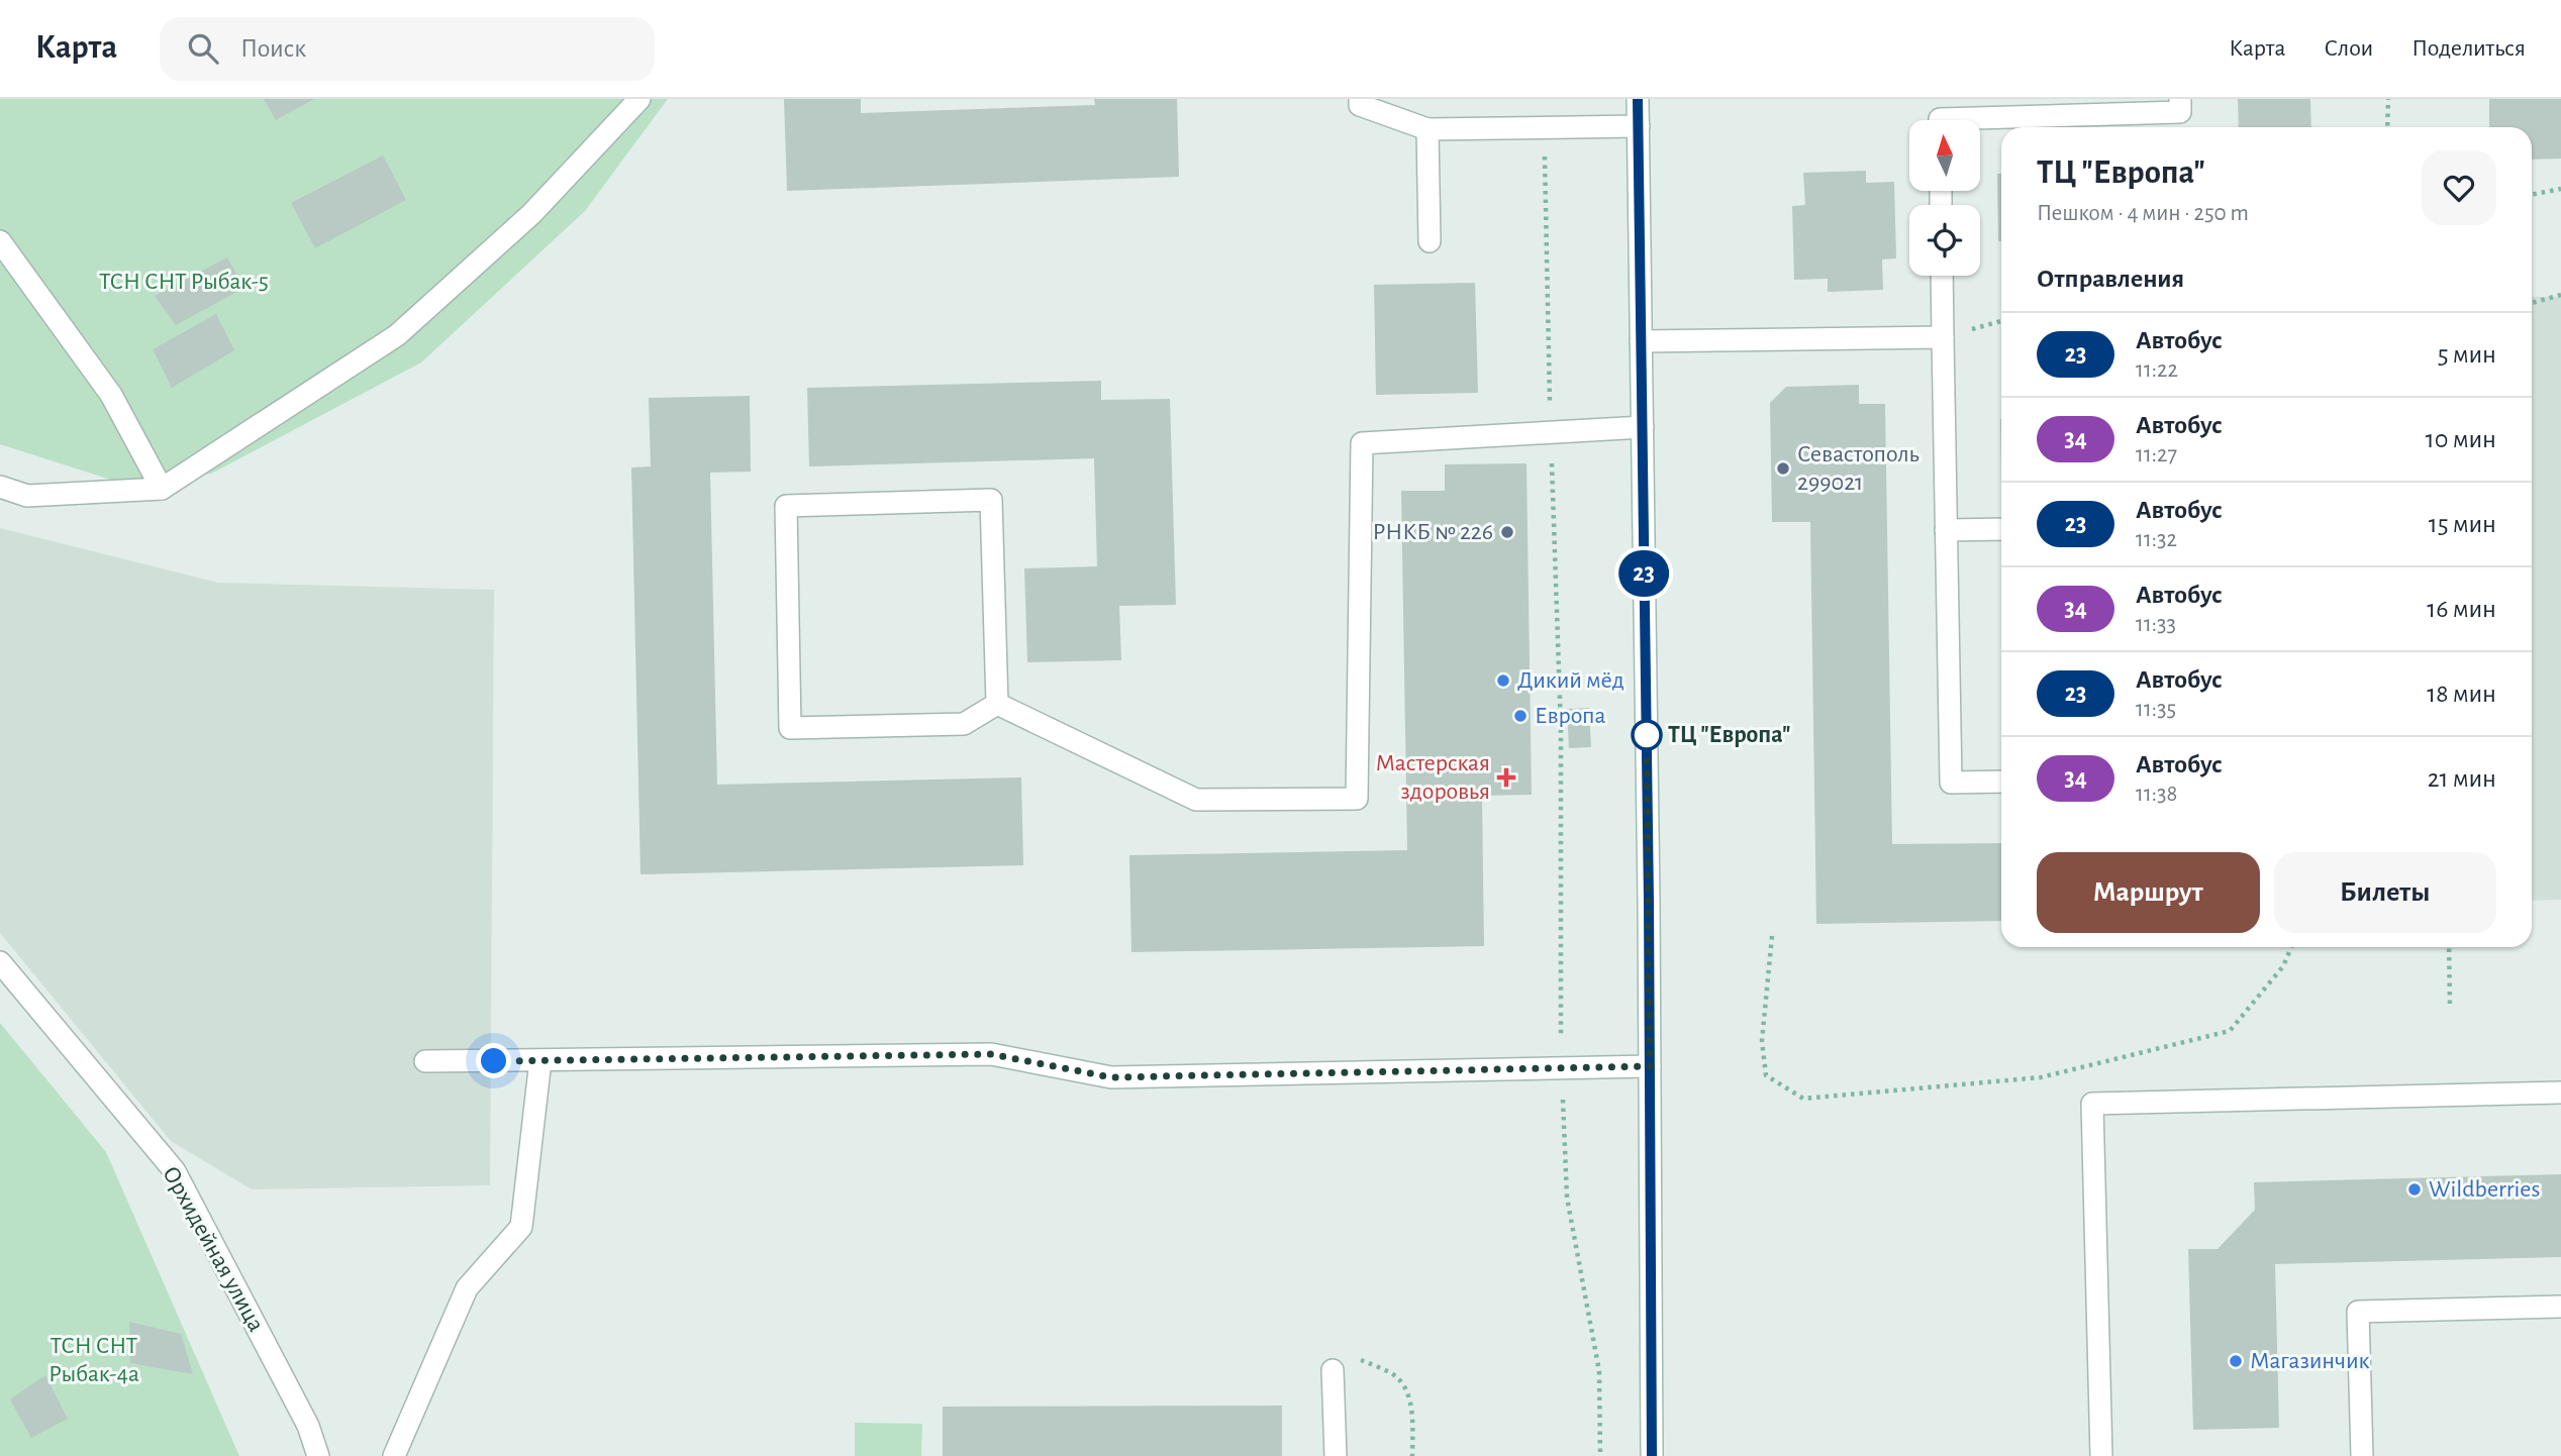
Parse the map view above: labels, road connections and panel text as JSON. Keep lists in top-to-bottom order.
{
  "streets": {
    "main road": ["Орхидейная улица"]
  },
  "parks": ["ТСН СНТ Рыбак-5", "ТСН СНТ Рыбак-4а"],
  "places": {
    "other": [
      "Севастополь 299021",
      "РНКБ № 226",
      "Дикий мёд",
      "Европа",
      "ТЦ \"Европа\"",
      "Wildberries",
      "Магазинчик"
    ],
    "health": ["Мастерская здоровья"]
  },
  "lines": ["bus line 23"],
  "north": "top",
  "page": {
    "header": "Карта",
    "search": "Поиск",
    "nav": ["Карта", "Слои", "Поделиться"],
    "on_map": "23",
    "heading": [
      ["ТЦ \"Европа\"", "Пешком · 4 мин · 250 m"],
      "Отправления"
    ],
    "list": [
      {
        "mark": "23",
        "name": "Автобус",
        "note": "11:22",
        "value": "5 мин"
      },
      {
        "mark": "34",
        "name": "Автобус",
        "note": "11:27",
        "value": "10 мин"
      },
      {
        "mark": "23",
        "name": "Автобус",
        "note": "11:32",
        "value": "15 мин"
      },
      {
        "mark": "34",
        "name": "Автобус",
        "note": "11:33",
        "value": "16 мин"
      },
      {
        "mark": "23",
        "name": "Автобус",
        "note": "11:35",
        "value": "18 мин"
      },
      {
        "mark": "34",
        "name": "Автобус",
        "note": "11:38",
        "value": "21 мин"
      }
    ],
    "buttons": ["Маршрут", "Билеты"]
  }
}
